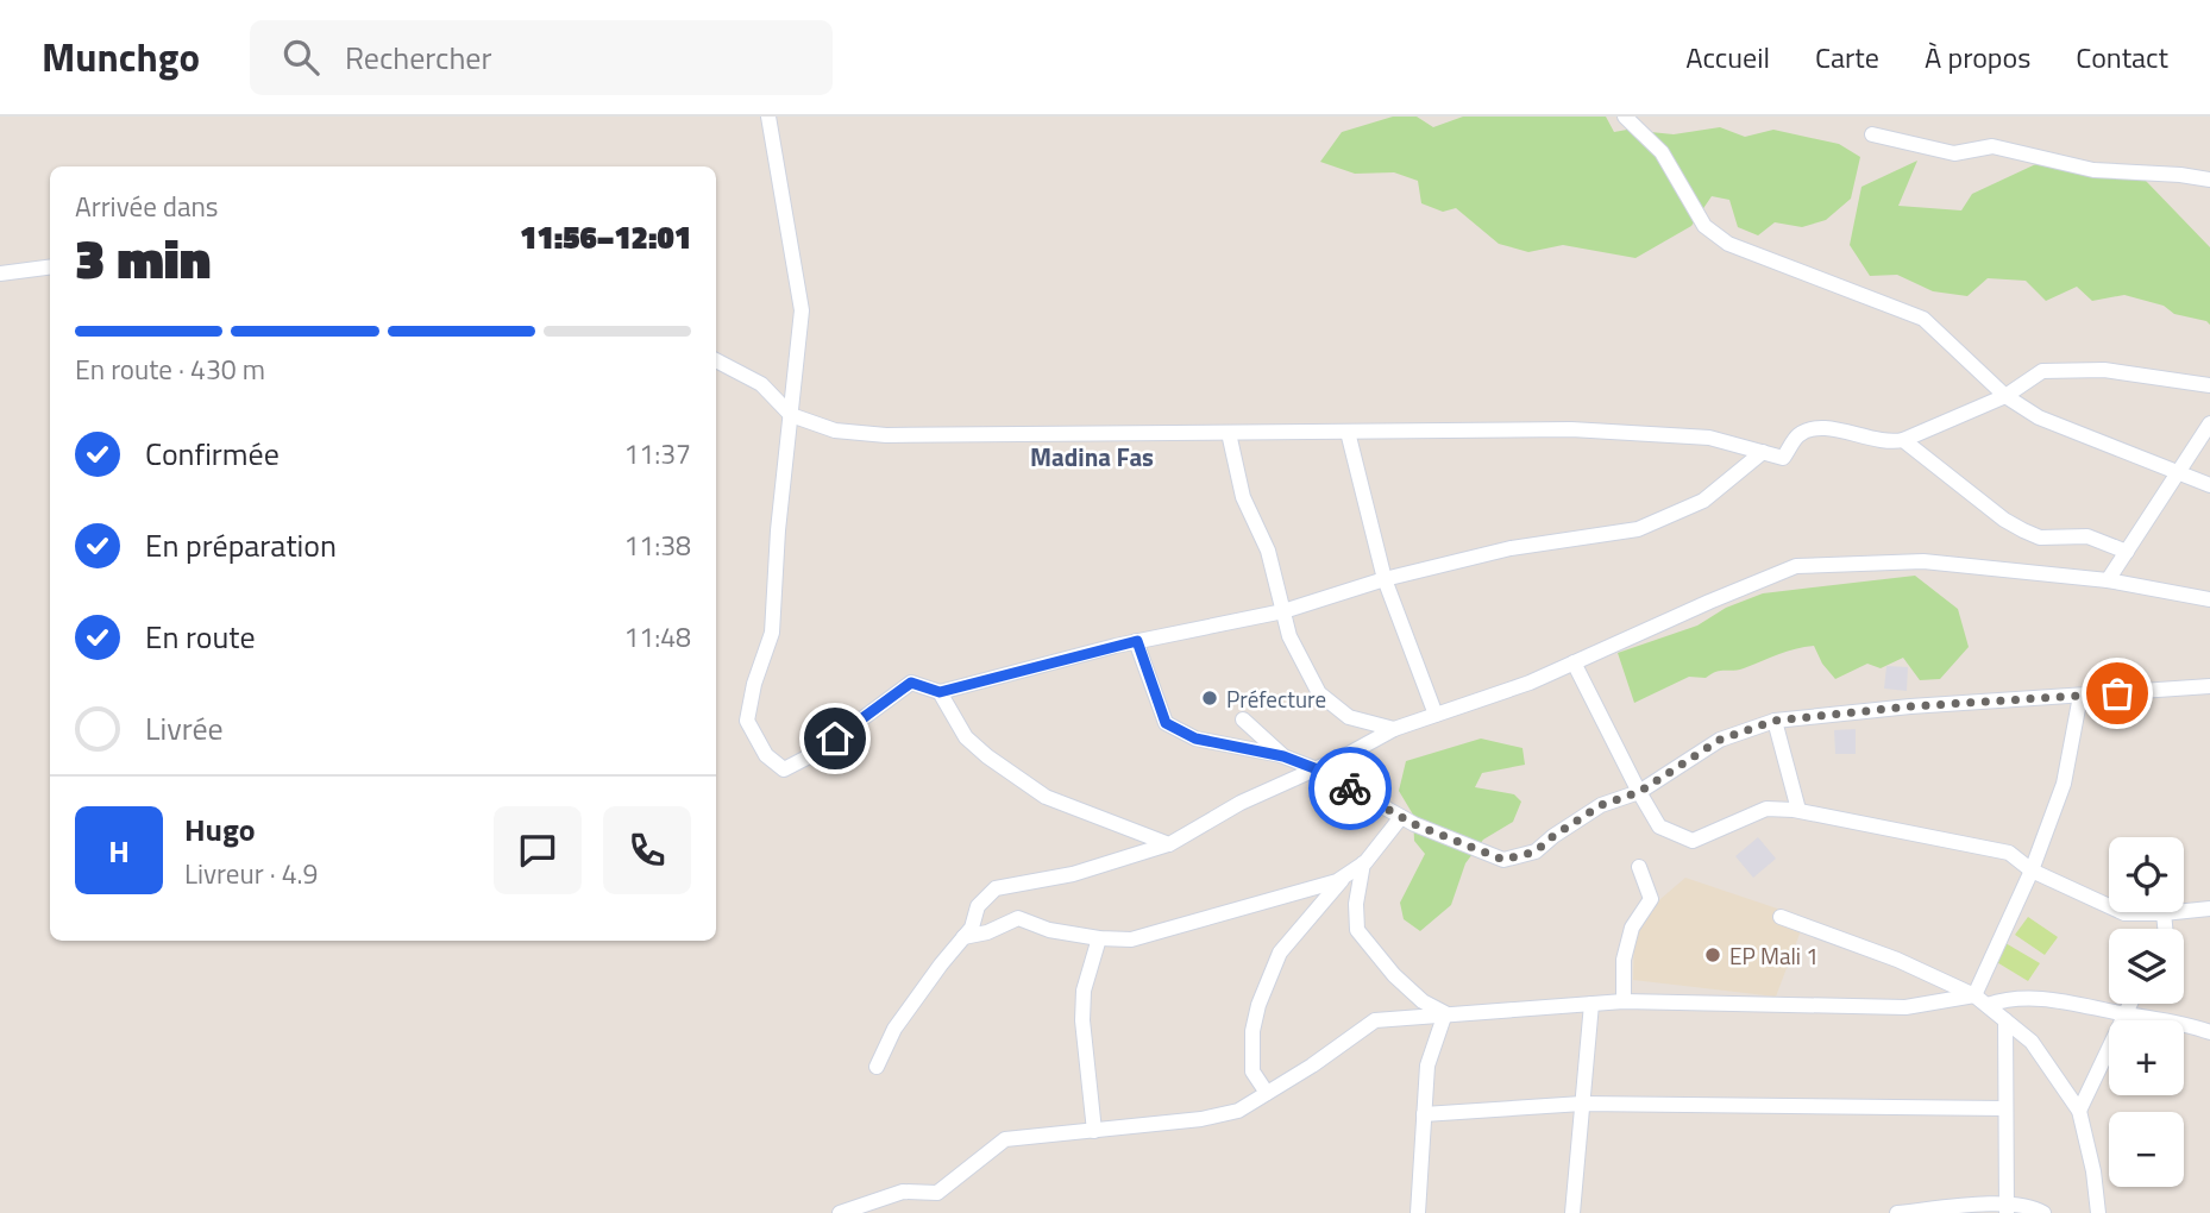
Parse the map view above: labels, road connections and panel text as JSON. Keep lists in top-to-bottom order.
{
  "districts": ["Madina Fas"],
  "places": ["Préfecture", "EP Mali 1"],
  "page": {
    "header": "Munchgo",
    "search": "Rechercher",
    "nav": [
      "Accueil",
      "Carte",
      "À propos",
      "Contact"
    ],
    "heading": ["3 min", "Arrivée dans", "11:56–12:01"],
    "panel": ["Hugo", "Livreur · 4.9"],
    "bar": "En route · 430 m",
    "list": [
      ["Confirmée", "11:37"],
      ["En préparation", "11:38"],
      ["En route", "11:48"],
      "Livrée"
    ],
    "round": "H",
    "map_buttons": ["+", "−"]
  }
}
